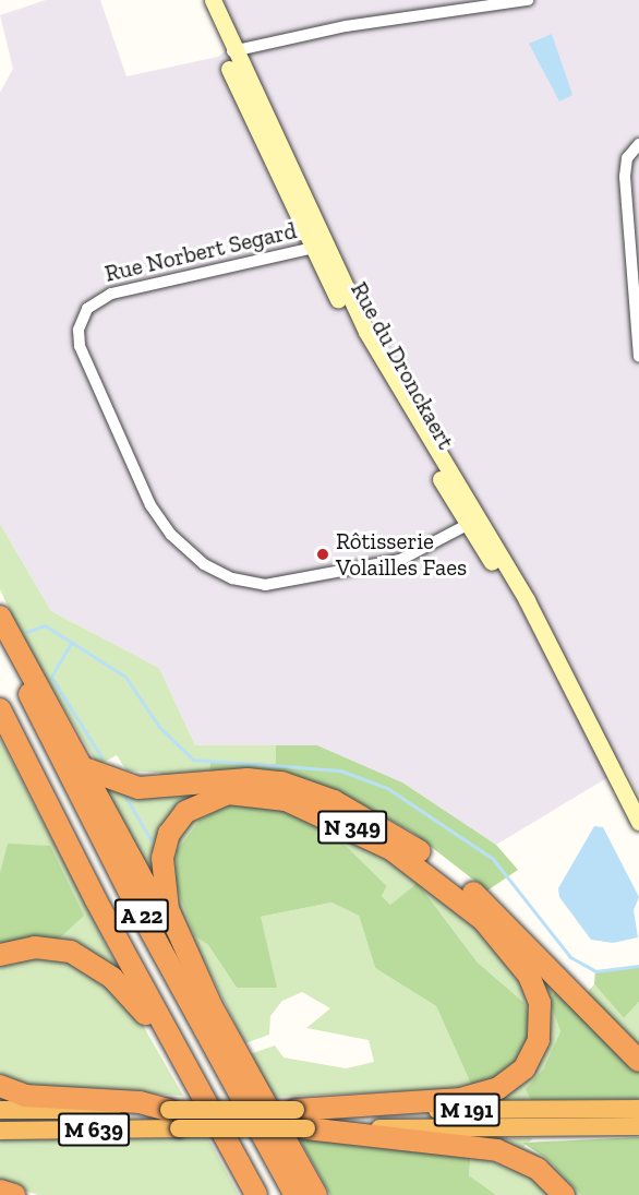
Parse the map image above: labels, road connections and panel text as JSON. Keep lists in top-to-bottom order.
{
  "streets": {
    "highway": [
      "N 349",
      "A 22",
      "M 191",
      "M 639"
    ],
    "main road": ["Rue du Dronckaert"],
    "street": ["Rue Norbert Segard"]
  },
  "crossings": [
    ["Rue Norbert Segard", "Rue du Dronckaert"],
    ["N 349", "M 191"],
    ["M 191", "M 639"]
  ],
  "places": ["Rôtisserie Volailles Faes"]
}
